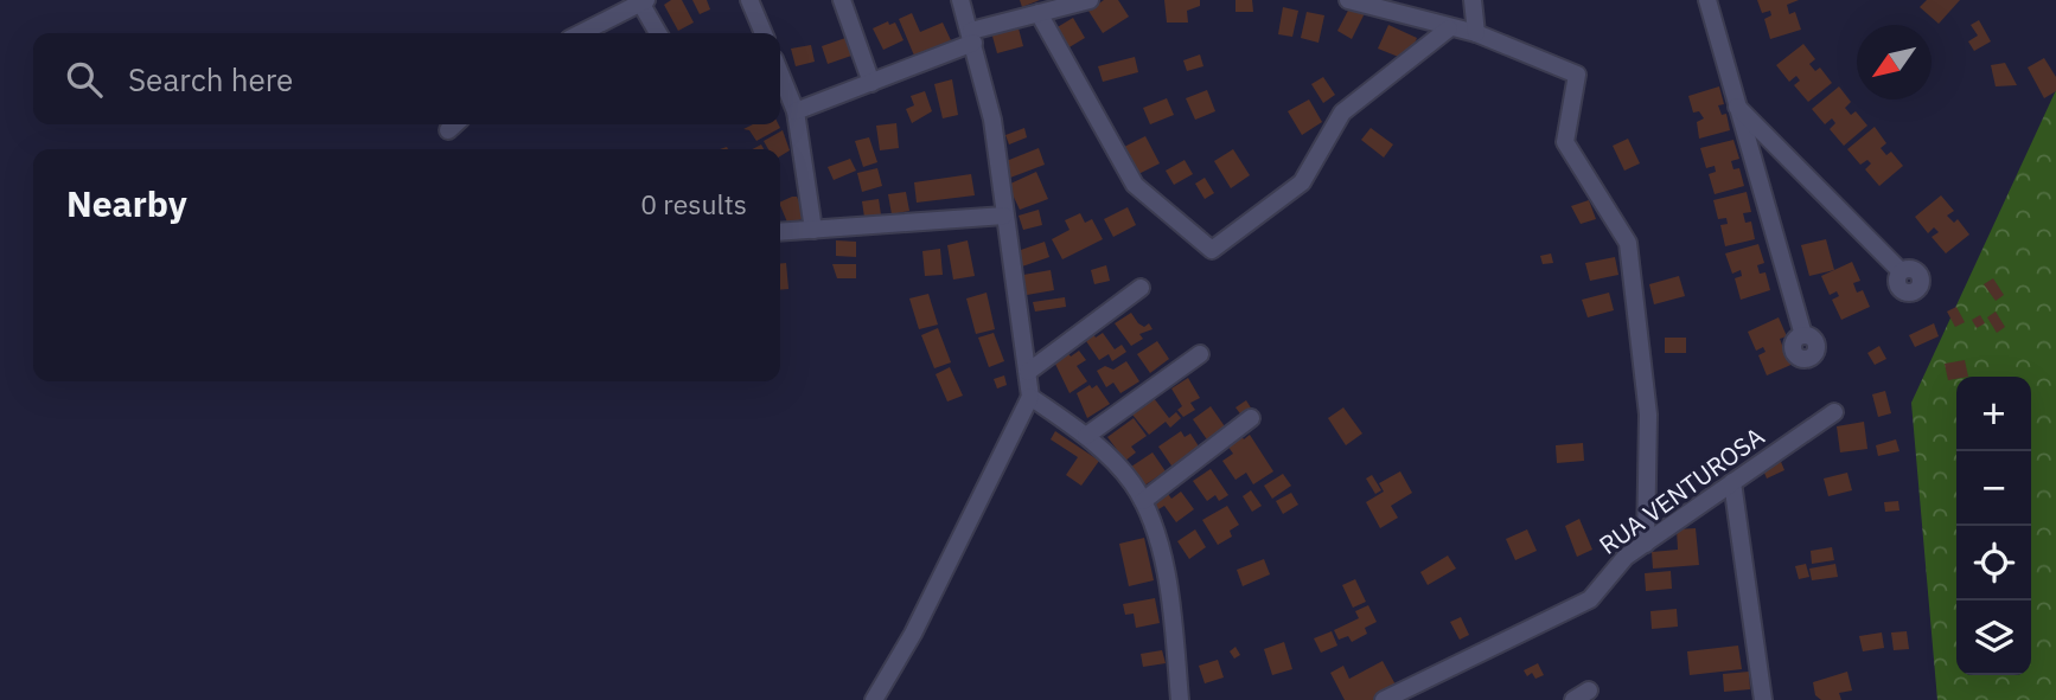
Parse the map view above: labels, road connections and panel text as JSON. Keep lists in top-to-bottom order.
{
  "streets": {
    "street": ["RUA VENTUROSA"]
  },
  "north": "bottom left",
  "page": {
    "search": "Search here",
    "heading": ["Nearby", "0 results"],
    "map_buttons": ["+", "−"]
  }
}
